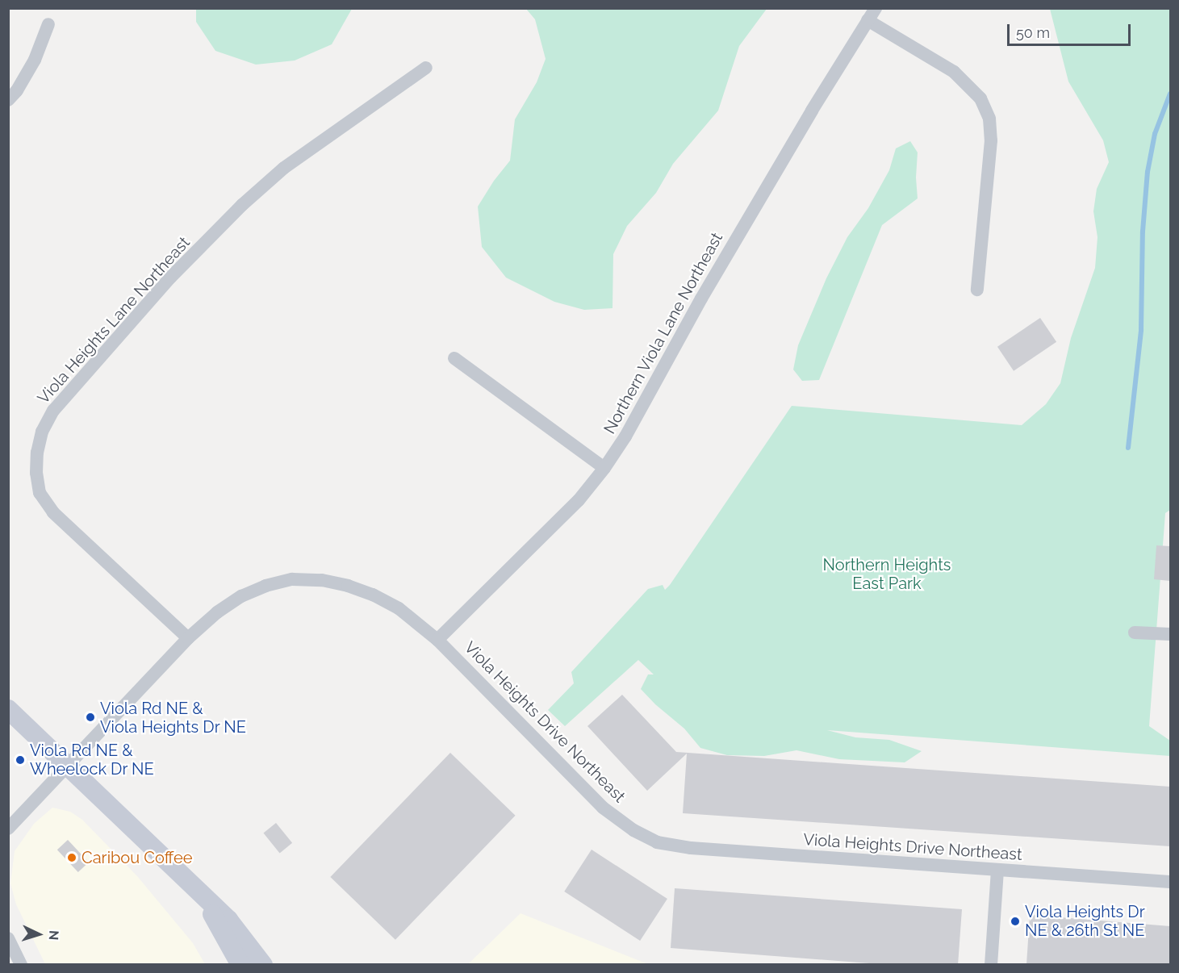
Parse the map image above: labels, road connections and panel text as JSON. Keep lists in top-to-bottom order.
{
  "streets": {
    "street": ["Viola Heights Lane Northeast", "Northern Viola Lane Northeast", "Viola Heights Drive Northeast"]
  },
  "crossings": [
    ["Viola Heights Lane Northeast", "Viola Heights Drive Northeast"],
    ["Northern Viola Lane Northeast", "Viola Heights Drive Northeast"]
  ],
  "parks": ["Northern Heights East Park"],
  "places": [
    "Viola Rd NE & Viola Heights Dr NE",
    "Viola Rd NE & Wheelock Dr NE",
    "Caribou Coffee",
    "Viola Heights Dr NE & 26th St NE"
  ],
  "scale_bar": "50 m",
  "north": "right"
}
